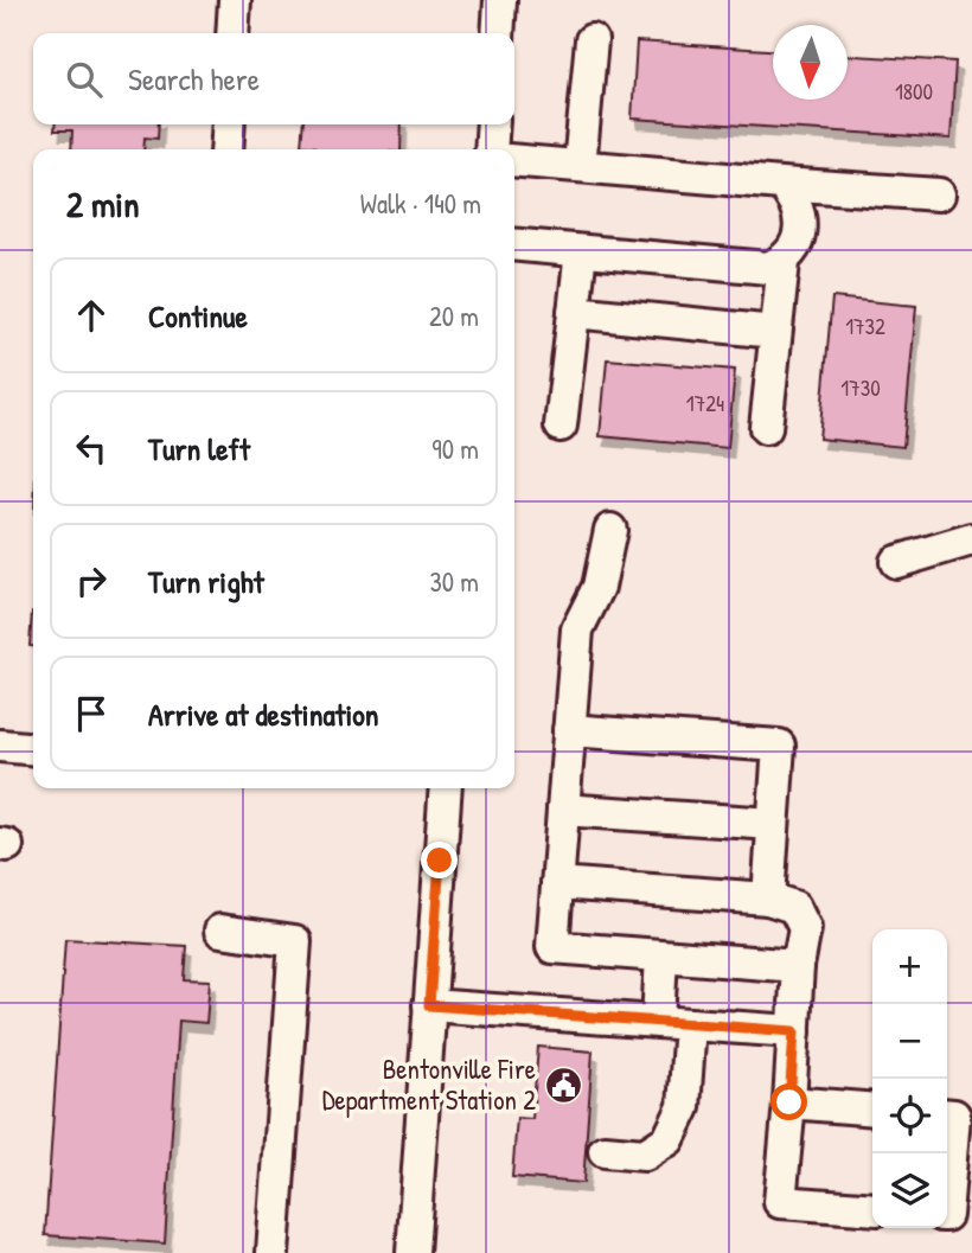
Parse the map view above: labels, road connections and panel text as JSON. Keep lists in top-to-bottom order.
{
  "places": {
    "public building": ["Bentonville Fire Department Station 2"]
  },
  "house_numbers": [
    "1800",
    "1732",
    "1730",
    "1724"
  ],
  "north": "bottom",
  "page": {
    "search": "Search here",
    "heading": ["2 min", "Walk · 140 m"],
    "list": [
      ["Continue", "20 m"],
      ["Turn left", "90 m"],
      ["Turn right", "30 m"],
      "Arrive at destination"
    ],
    "map_buttons": ["+", "−"]
  }
}
